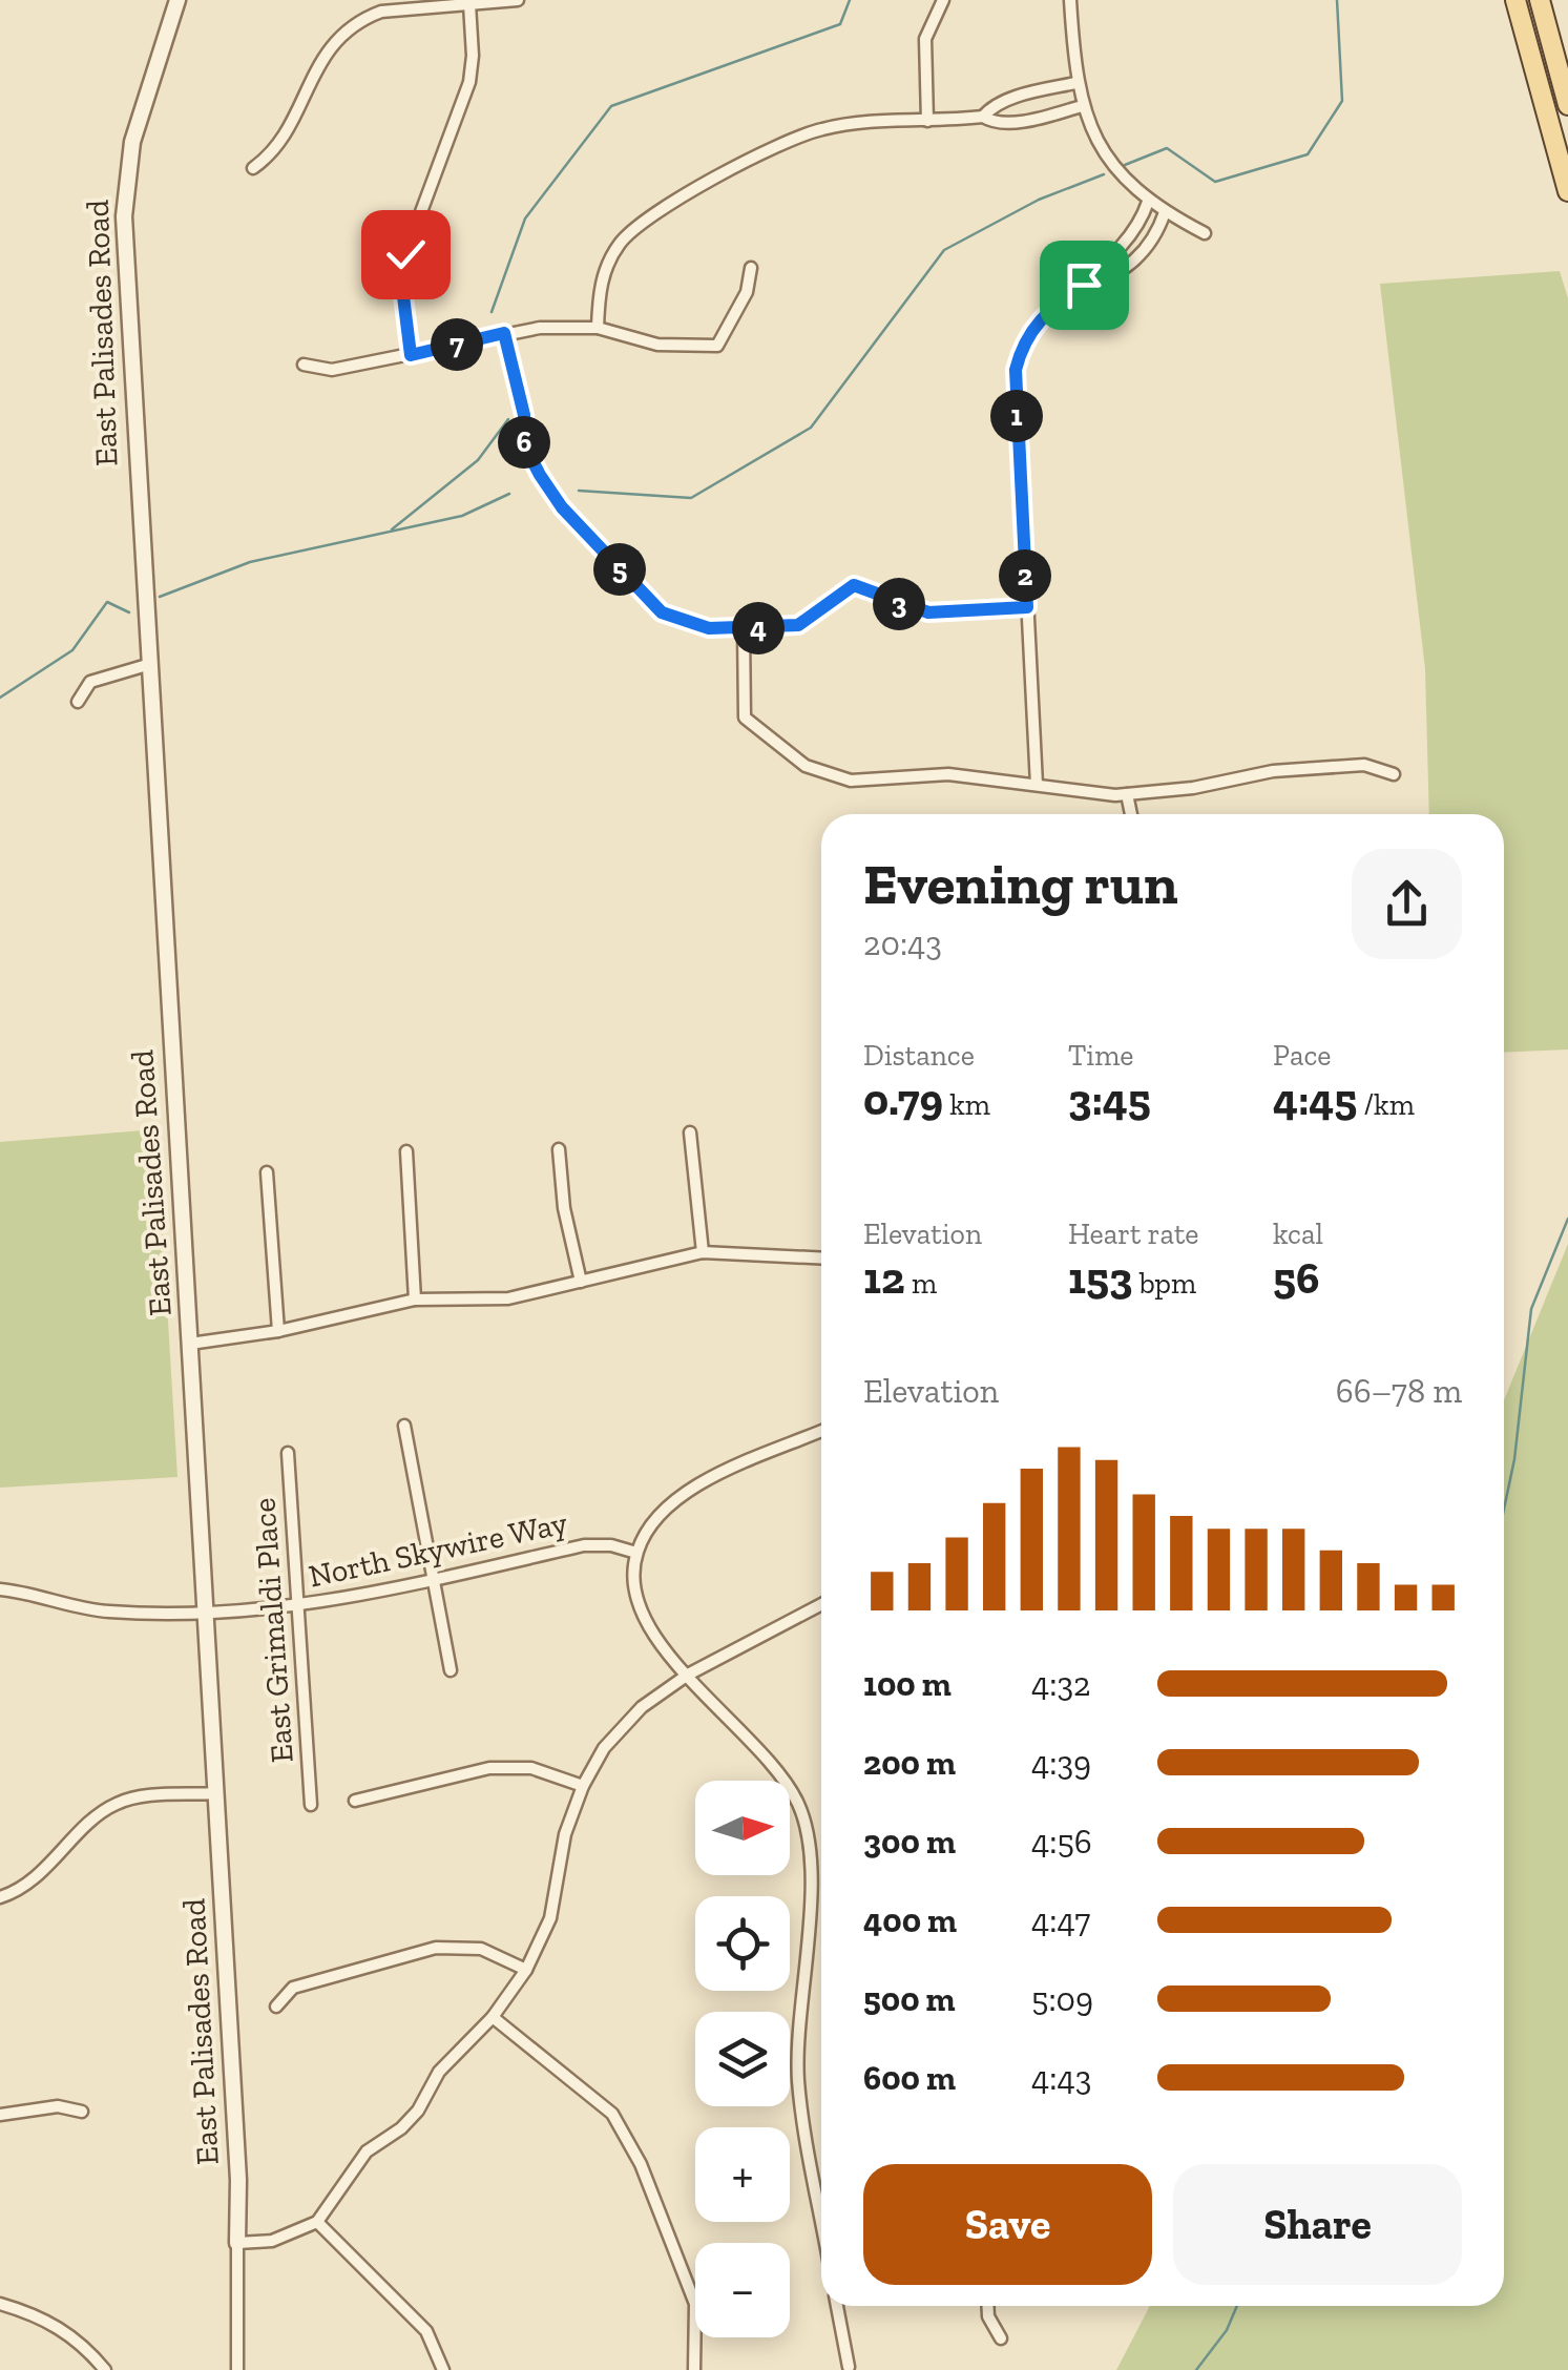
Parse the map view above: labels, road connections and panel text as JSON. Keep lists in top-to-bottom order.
{
  "streets": {
    "street": ["East Palisades Road", "North Skywire Way", "East Grimaldi Place"]
  },
  "crossings": [
    ["East Palisades Road", "North Skywire Way"],
    ["North Skywire Way", "East Grimaldi Place"]
  ],
  "north": "right",
  "page": {
    "pins": [
      "7",
      "1",
      "6",
      "5",
      "2",
      "3",
      "4"
    ],
    "heading": ["Evening run", "20:43"],
    "stats": [
      ["Distance", "0.79 km"],
      ["Time", "3:45"],
      ["Pace", "4:45 /km"],
      ["Elevation", "12 m"],
      ["Heart rate", "153 bpm"],
      ["kcal", "56"]
    ],
    "chart": ["Elevation", "66–78 m"],
    "list": [
      {
        "name": "100 m",
        "note": "4:32"
      },
      {
        "name": "200 m",
        "note": "4:39"
      },
      {
        "name": "300 m",
        "note": "4:56"
      },
      {
        "name": "400 m",
        "note": "4:47"
      },
      {
        "name": "500 m",
        "note": "5:09"
      },
      {
        "name": "600 m",
        "note": "4:43"
      }
    ],
    "map_buttons": ["+", "−"],
    "buttons": ["Save", "Share"]
  }
}
